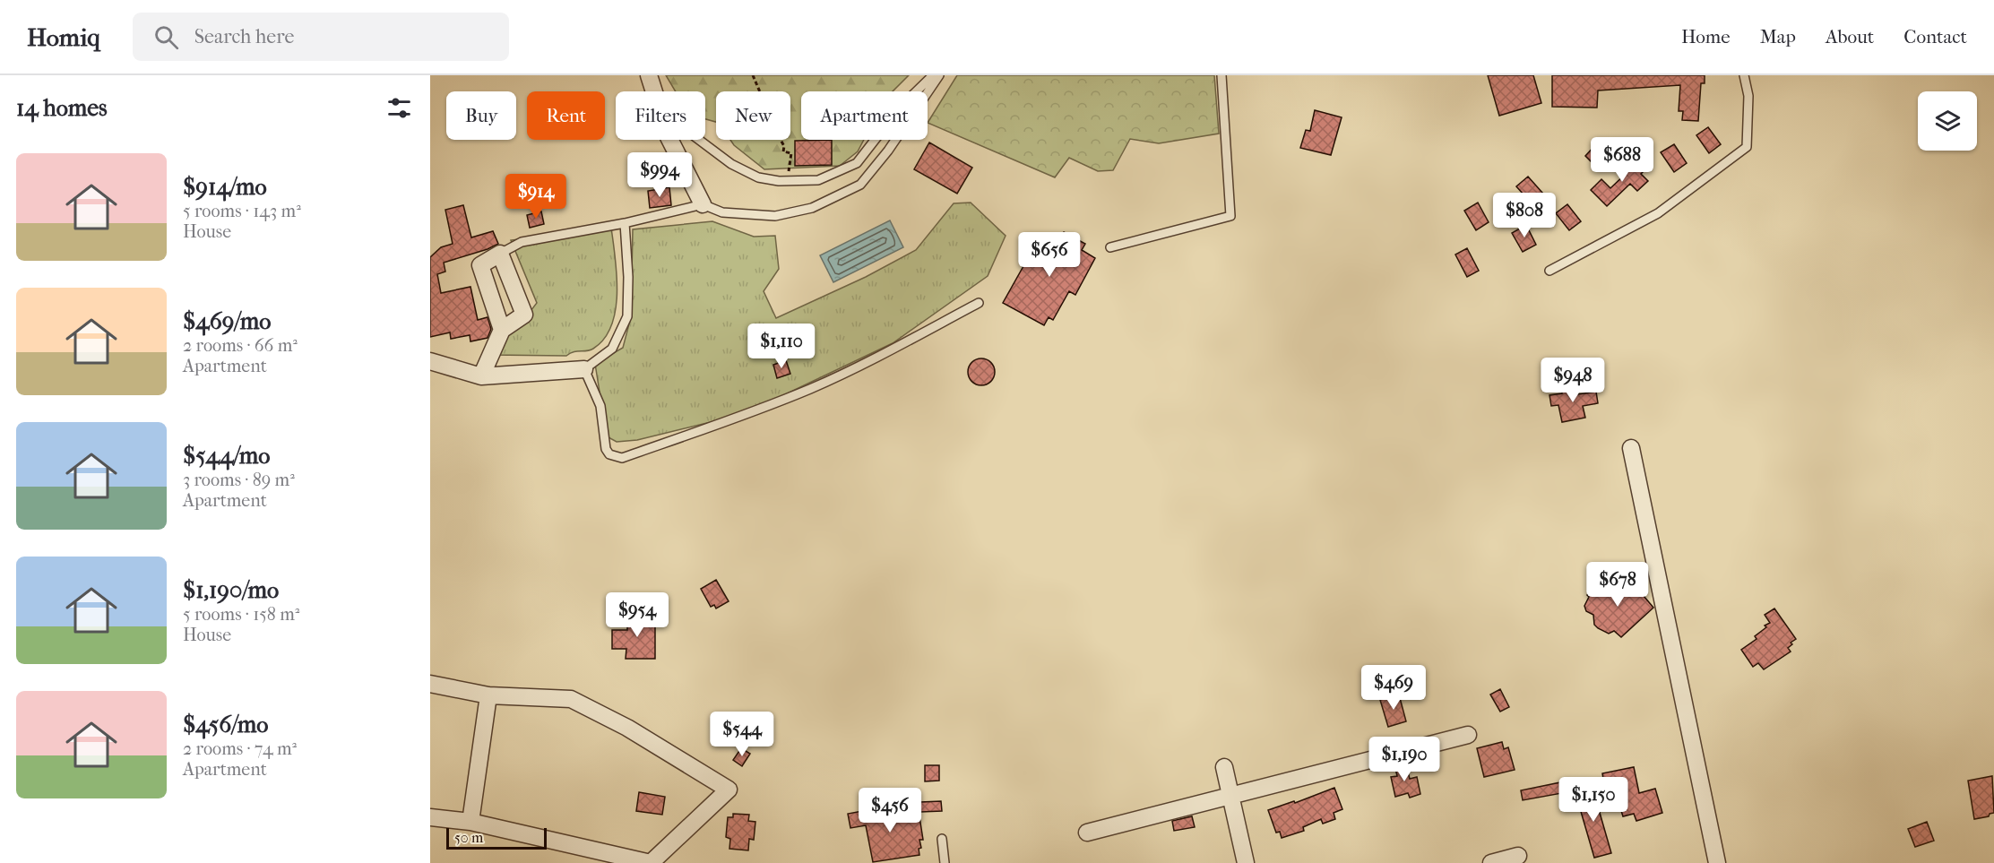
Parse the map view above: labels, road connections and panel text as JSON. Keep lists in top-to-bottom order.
{
  "scale_bar": "50 m",
  "page": {
    "header": "Homiq",
    "search": "Search here",
    "nav": [
      "Home",
      "Map",
      "About",
      "Contact"
    ],
    "heading": "14 homes",
    "chip": [
      "Buy",
      "Rent",
      "Filters",
      "New",
      "Apartment"
    ],
    "price": [
      "$688",
      "$994",
      "$914",
      "$808",
      "$656",
      "$1,110",
      "$948",
      "$678",
      "$954",
      "$469",
      "$544",
      "$1,190",
      "$1,150",
      "$456"
    ],
    "list": [
      {
        "name": "$914/mo",
        "note": "5 rooms · 143 m² · House"
      },
      {
        "name": "$469/mo",
        "note": "2 rooms · 66 m² · Apartment"
      },
      {
        "name": "$544/mo",
        "note": "3 rooms · 89 m² · Apartment"
      },
      {
        "name": "$1,190/mo",
        "note": "5 rooms · 158 m² · House"
      },
      {
        "name": "$456/mo",
        "note": "2 rooms · 74 m² · Apartment"
      }
    ],
    "scale": "50 m"
  }
}
